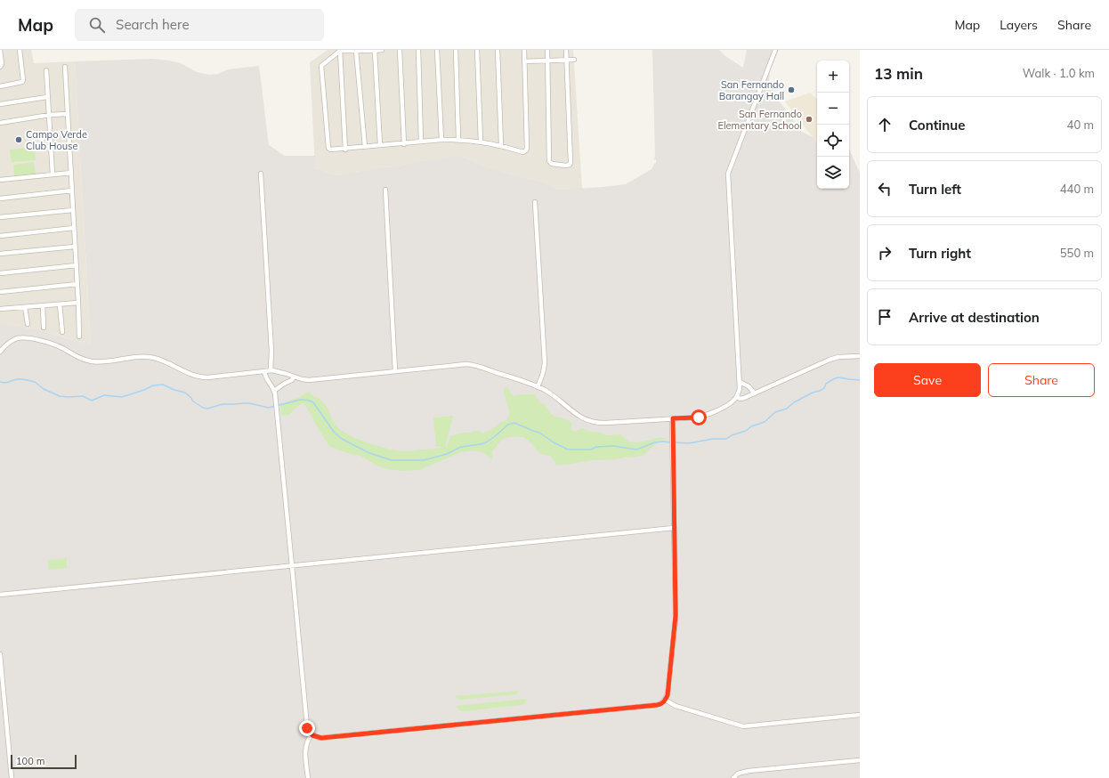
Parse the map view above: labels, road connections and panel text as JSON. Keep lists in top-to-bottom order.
{
  "places": ["San Fernando Barangay Hall", "San Fernando Elementary School", "Campo Verde Club House"],
  "scale_bar": "100 m",
  "page": {
    "header": "Map",
    "search": "Search here",
    "nav": ["Map", "Layers", "Share"],
    "heading": ["13 min", "Walk · 1.0 km"],
    "map_buttons": ["+", "−"],
    "list": [
      ["Continue", "40 m"],
      ["Turn left", "440 m"],
      ["Turn right", "550 m"],
      "Arrive at destination"
    ],
    "buttons": ["Save", "Share"],
    "scale": "100 m"
  }
}
